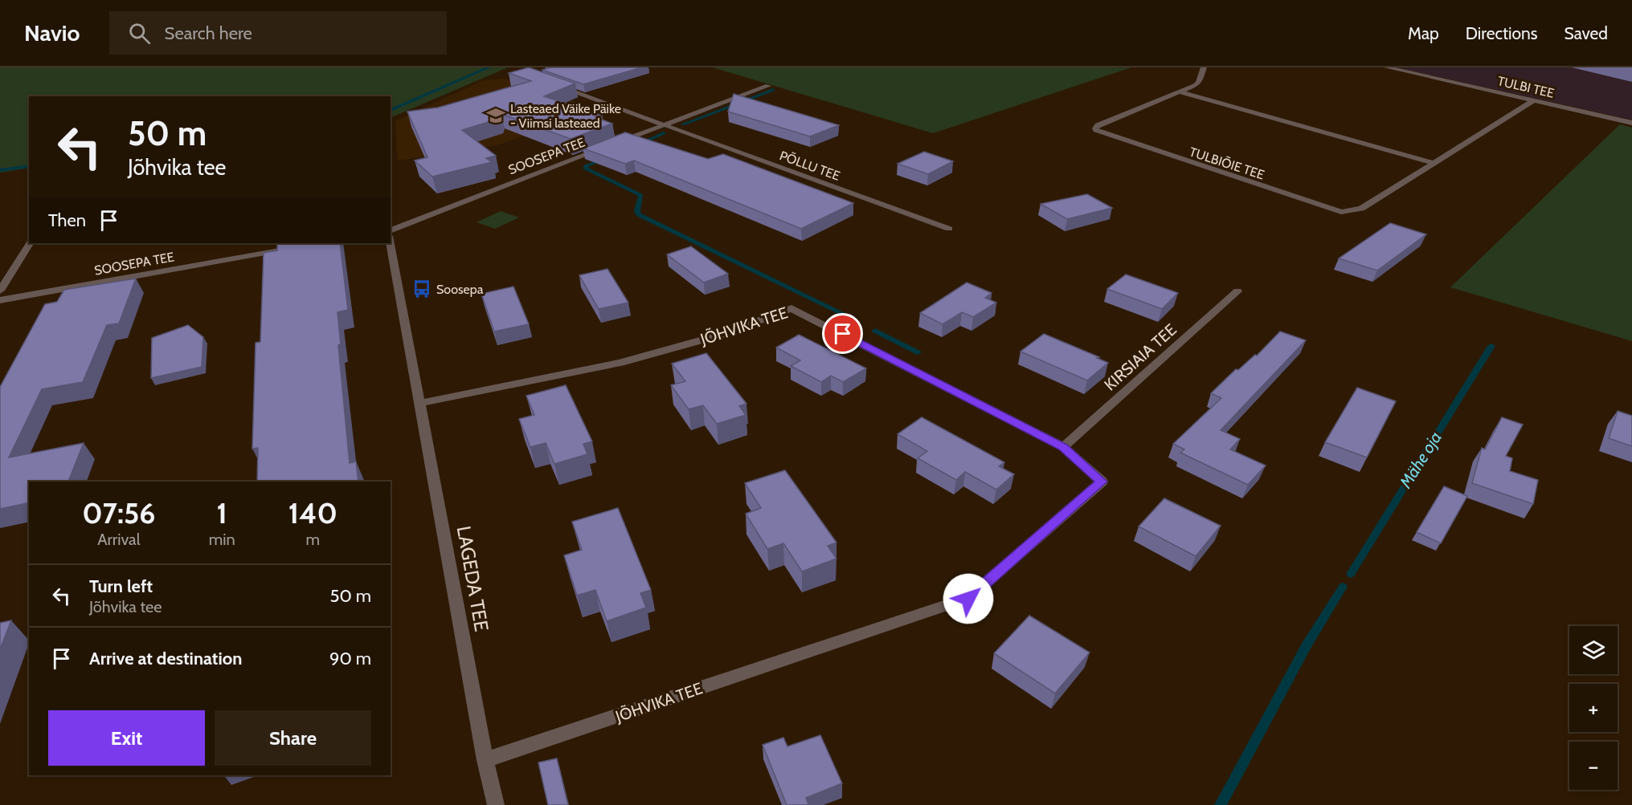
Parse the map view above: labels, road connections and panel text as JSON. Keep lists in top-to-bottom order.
{
  "streets": {
    "street": [
      "TULBI TEE",
      "SOOSEPA TEE",
      "TULBIÕIE TEE",
      "PÕLLU TEE",
      "JÕHVIKA TEE",
      "KIRSIAIA TEE",
      "LAGEDA TEE"
    ]
  },
  "crossings": [
    ["TULBI TEE", "TULBIÕIE TEE"],
    ["SOOSEPA TEE", "PÕLLU TEE"],
    ["JÕHVIKA TEE", "KIRSIAIA TEE"],
    ["JÕHVIKA TEE", "LAGEDA TEE"]
  ],
  "water": ["Mähe oja"],
  "places": {
    "school or university": ["Lasteaed Väike Päike - Viimsi lasteaed"],
    "bus stop": ["Soosepa"]
  },
  "page": {
    "header": "Navio",
    "search": "Search here",
    "nav": ["Map", "Directions", "Saved"],
    "turn": ["50 m", "Jõhvika tee"],
    "then": "Then",
    "eta": [
      "07:56",
      "Arrival",
      "1",
      "min",
      "140",
      "m"
    ],
    "list": [
      {
        "name": "Turn left",
        "note": "Jõhvika tee",
        "value": "50 m"
      },
      {
        "name": "Arrive at destination",
        "value": "90 m"
      }
    ],
    "map_buttons": ["+", "−"],
    "buttons": ["Exit", "Share"]
  }
}
